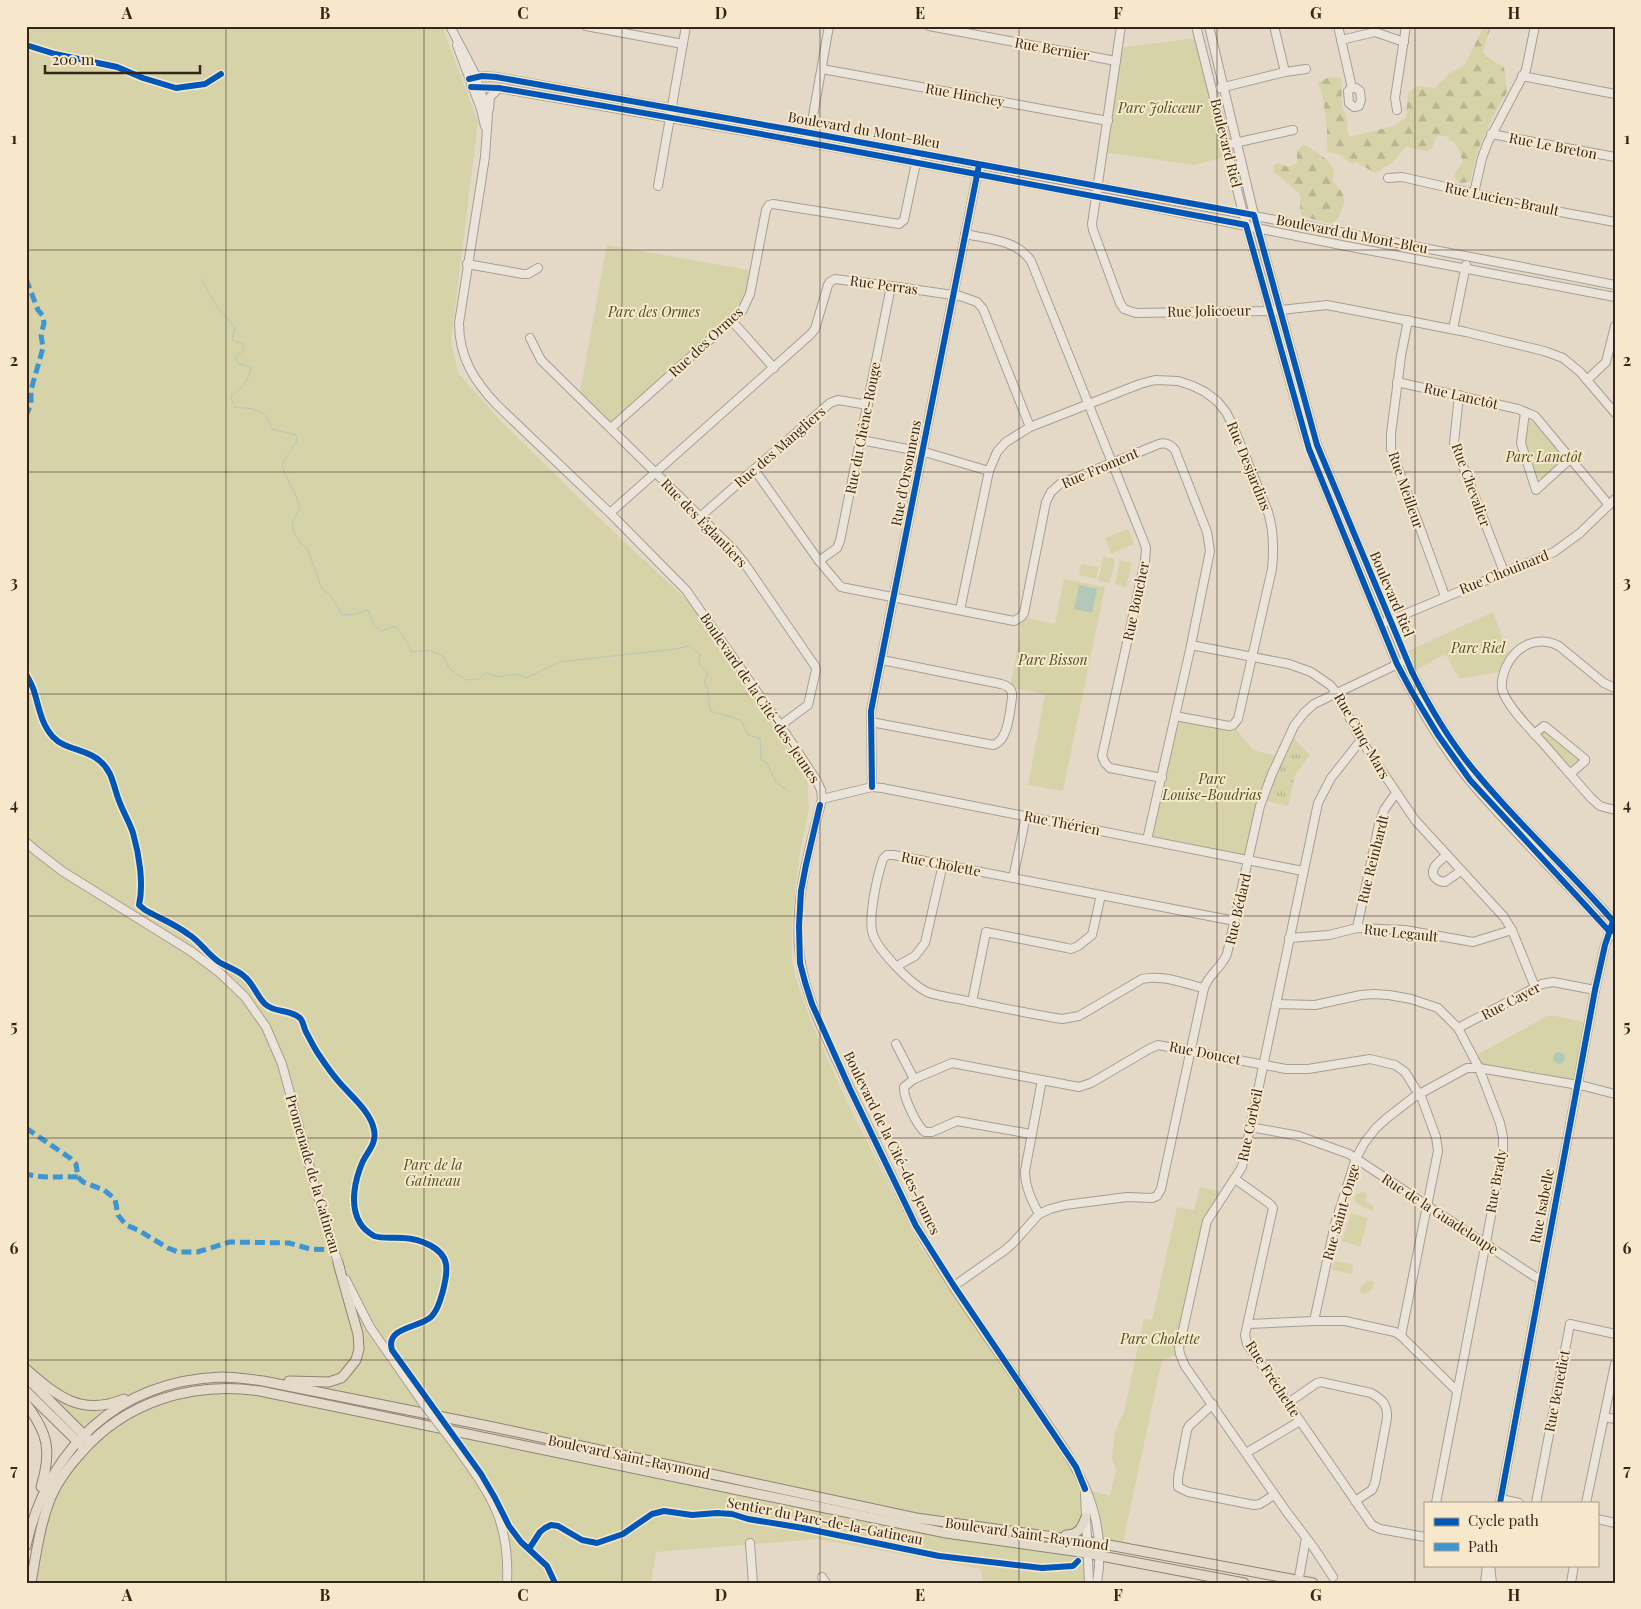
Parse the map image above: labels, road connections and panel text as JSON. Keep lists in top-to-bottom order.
{
  "streets": {
    "main road": ["Boulevard Saint-Raymond"],
    "street": [
      "Rue Bernier",
      "Rue Hinchey",
      "Boulevard du Mont-Bleu",
      "Boulevard Riel",
      "Rue Le Breton",
      "Rue Lucien-Brault",
      "Rue Perras",
      "Rue Jolicoeur",
      "Rue des Ormes",
      "Rue Lanctôt",
      "Rue du Chêne-Rouge",
      "Rue des Mangliers",
      "Rue Desjardins",
      "Rue Froment",
      "Rue d'Orsonnens",
      "Rue Chevalier",
      "Rue Meilleur",
      "Rue des Églantiers",
      "Rue Chouinard",
      "Rue Boucher",
      "Boulevard de la Cité-des-Jeunes",
      "Rue Cinq-Mars",
      "Rue Thérien",
      "Rue Reinhardt",
      "Rue Cholette",
      "Rue Bédard",
      "Rue Legault",
      "Rue Cayer",
      "Rue Doucet",
      "Rue Corbeil",
      "Promenade de la Gatineau",
      "Rue Brady",
      "Rue Isabelle",
      "Rue Saint-Onge",
      "Rue de la Guadeloupe",
      "Rue Fréchette",
      "Rue Benedict"
    ],
    "cycle path": ["Sentier du Parc-de-la-Gatineau"]
  },
  "crossings": [
    ["Rue Bernier", "Rue Jolicoeur"],
    ["Rue Hinchey", "Rue Jolicoeur"],
    ["Boulevard du Mont-Bleu", "Boulevard Riel"],
    ["Boulevard du Mont-Bleu", "Rue Jolicoeur"],
    ["Boulevard du Mont-Bleu", "Rue des Ormes"],
    ["Boulevard du Mont-Bleu", "Rue d'Orsonnens"],
    ["Boulevard du Mont-Bleu", "Boulevard de la Cité-des-Jeunes"],
    ["Boulevard Riel", "Rue Jolicoeur"],
    ["Boulevard Riel", "Rue Chouinard"],
    ["Boulevard Riel", "Rue Bédard"],
    ["Boulevard Riel", "Rue Isabelle"],
    ["Rue Perras", "Rue du Chêne-Rouge"],
    ["Rue Perras", "Rue Desjardins"],
    ["Rue Perras", "Rue d'Orsonnens"],
    ["Rue Perras", "Rue des Églantiers"],
    ["Rue Perras", "Boulevard de la Cité-des-Jeunes"],
    ["Rue Jolicoeur", "Rue Meilleur"],
    ["Rue des Ormes", "Rue des Églantiers"],
    ["Rue Lanctôt", "Rue Chevalier"],
    ["Rue Lanctôt", "Rue Meilleur"],
    ["Rue Lanctôt", "Rue Chouinard"],
    ["Rue du Chêne-Rouge", "Rue des Mangliers"],
    ["Rue du Chêne-Rouge", "Rue Froment"],
    ["Rue des Mangliers", "Rue Froment"],
    ["Rue des Mangliers", "Rue des Églantiers"],
    ["Rue Desjardins", "Rue Froment"],
    ["Rue Desjardins", "Rue Boucher"],
    ["Rue Desjardins", "Rue Cinq-Mars"],
    ["Rue Froment", "Rue d'Orsonnens"],
    ["Rue Froment", "Rue Boucher"],
    ["Rue Froment", "Rue Cinq-Mars"],
    ["Rue Froment", "Rue Thérien"],
    ["Rue d'Orsonnens", "Rue Boucher"],
    ["Rue d'Orsonnens", "Rue Thérien"],
    ["Rue Chevalier", "Rue Chouinard"],
    ["Rue Meilleur", "Rue Chouinard"],
    ["Rue des Églantiers", "Boulevard de la Cité-des-Jeunes"],
    ["Boulevard de la Cité-des-Jeunes", "Rue Thérien"],
    ["Boulevard de la Cité-des-Jeunes", "Rue Bédard"],
    ["Boulevard de la Cité-des-Jeunes", "Boulevard Saint-Raymond"],
    ["Rue Cinq-Mars", "Rue Reinhardt"],
    ["Rue Cinq-Mars", "Rue Bédard"],
    ["Rue Cinq-Mars", "Rue Legault"],
    ["Rue Cinq-Mars", "Rue Cayer"],
    ["Rue Cinq-Mars", "Rue Corbeil"],
    ["Rue Thérien", "Rue Bédard"],
    ["Rue Thérien", "Rue Corbeil"],
    ["Rue Reinhardt", "Rue Legault"],
    ["Rue Cholette", "Rue Bédard"],
    ["Rue Bédard", "Rue Doucet"],
    ["Rue Legault", "Rue Corbeil"],
    ["Rue Cayer", "Rue Brady"],
    ["Rue Cayer", "Rue Isabelle"],
    ["Rue Doucet", "Rue Corbeil"],
    ["Rue Doucet", "Rue Saint-Onge"],
    ["Rue Doucet", "Rue de la Guadeloupe"],
    ["Rue Corbeil", "Rue Brady"],
    ["Rue Corbeil", "Rue de la Guadeloupe"],
    ["Rue Corbeil", "Rue Fréchette"],
    ["Rue Brady", "Rue Saint-Onge"],
    ["Rue Brady", "Rue de la Guadeloupe"],
    ["Rue Isabelle", "Rue Saint-Onge"],
    ["Rue Isabelle", "Rue de la Guadeloupe"],
    ["Rue Saint-Onge", "Rue de la Guadeloupe"]
  ],
  "parks": [
    "Parc Jolicœur",
    "Parc des Ormes",
    "Parc Lanctôt",
    "Parc Riel",
    "Parc Bisson",
    "Parc Louise-Boudrias",
    "Parc de la Gatineau",
    "Parc Cholette"
  ],
  "legend": ["Cycle path", "Path"],
  "scale_bar": "200 m",
  "grid": {
    "columns": [
      "A",
      "B",
      "C",
      "D",
      "E",
      "F",
      "G",
      "H"
    ],
    "rows": [
      "1",
      "2",
      "3",
      "4",
      "5",
      "6",
      "7"
    ]
  }
}
